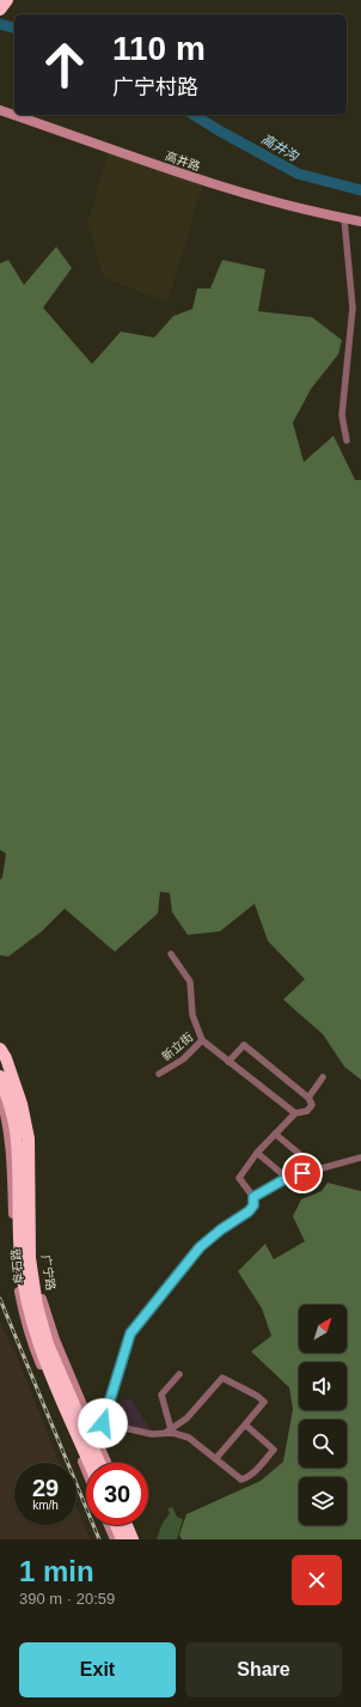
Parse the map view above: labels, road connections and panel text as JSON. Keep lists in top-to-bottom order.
{
  "streets": {
    "highway": ["阜石路"],
    "street": ["高井路", "新立街", "广宁路"]
  },
  "water": ["高井沟"],
  "north": "top right",
  "page": {
    "turn": ["110 m", "广宁村路"],
    "speed": "29 km/h",
    "limit": "30",
    "heading": ["1 min", "390 m · 20:59"],
    "buttons": ["Exit", "Share"]
  }
}
